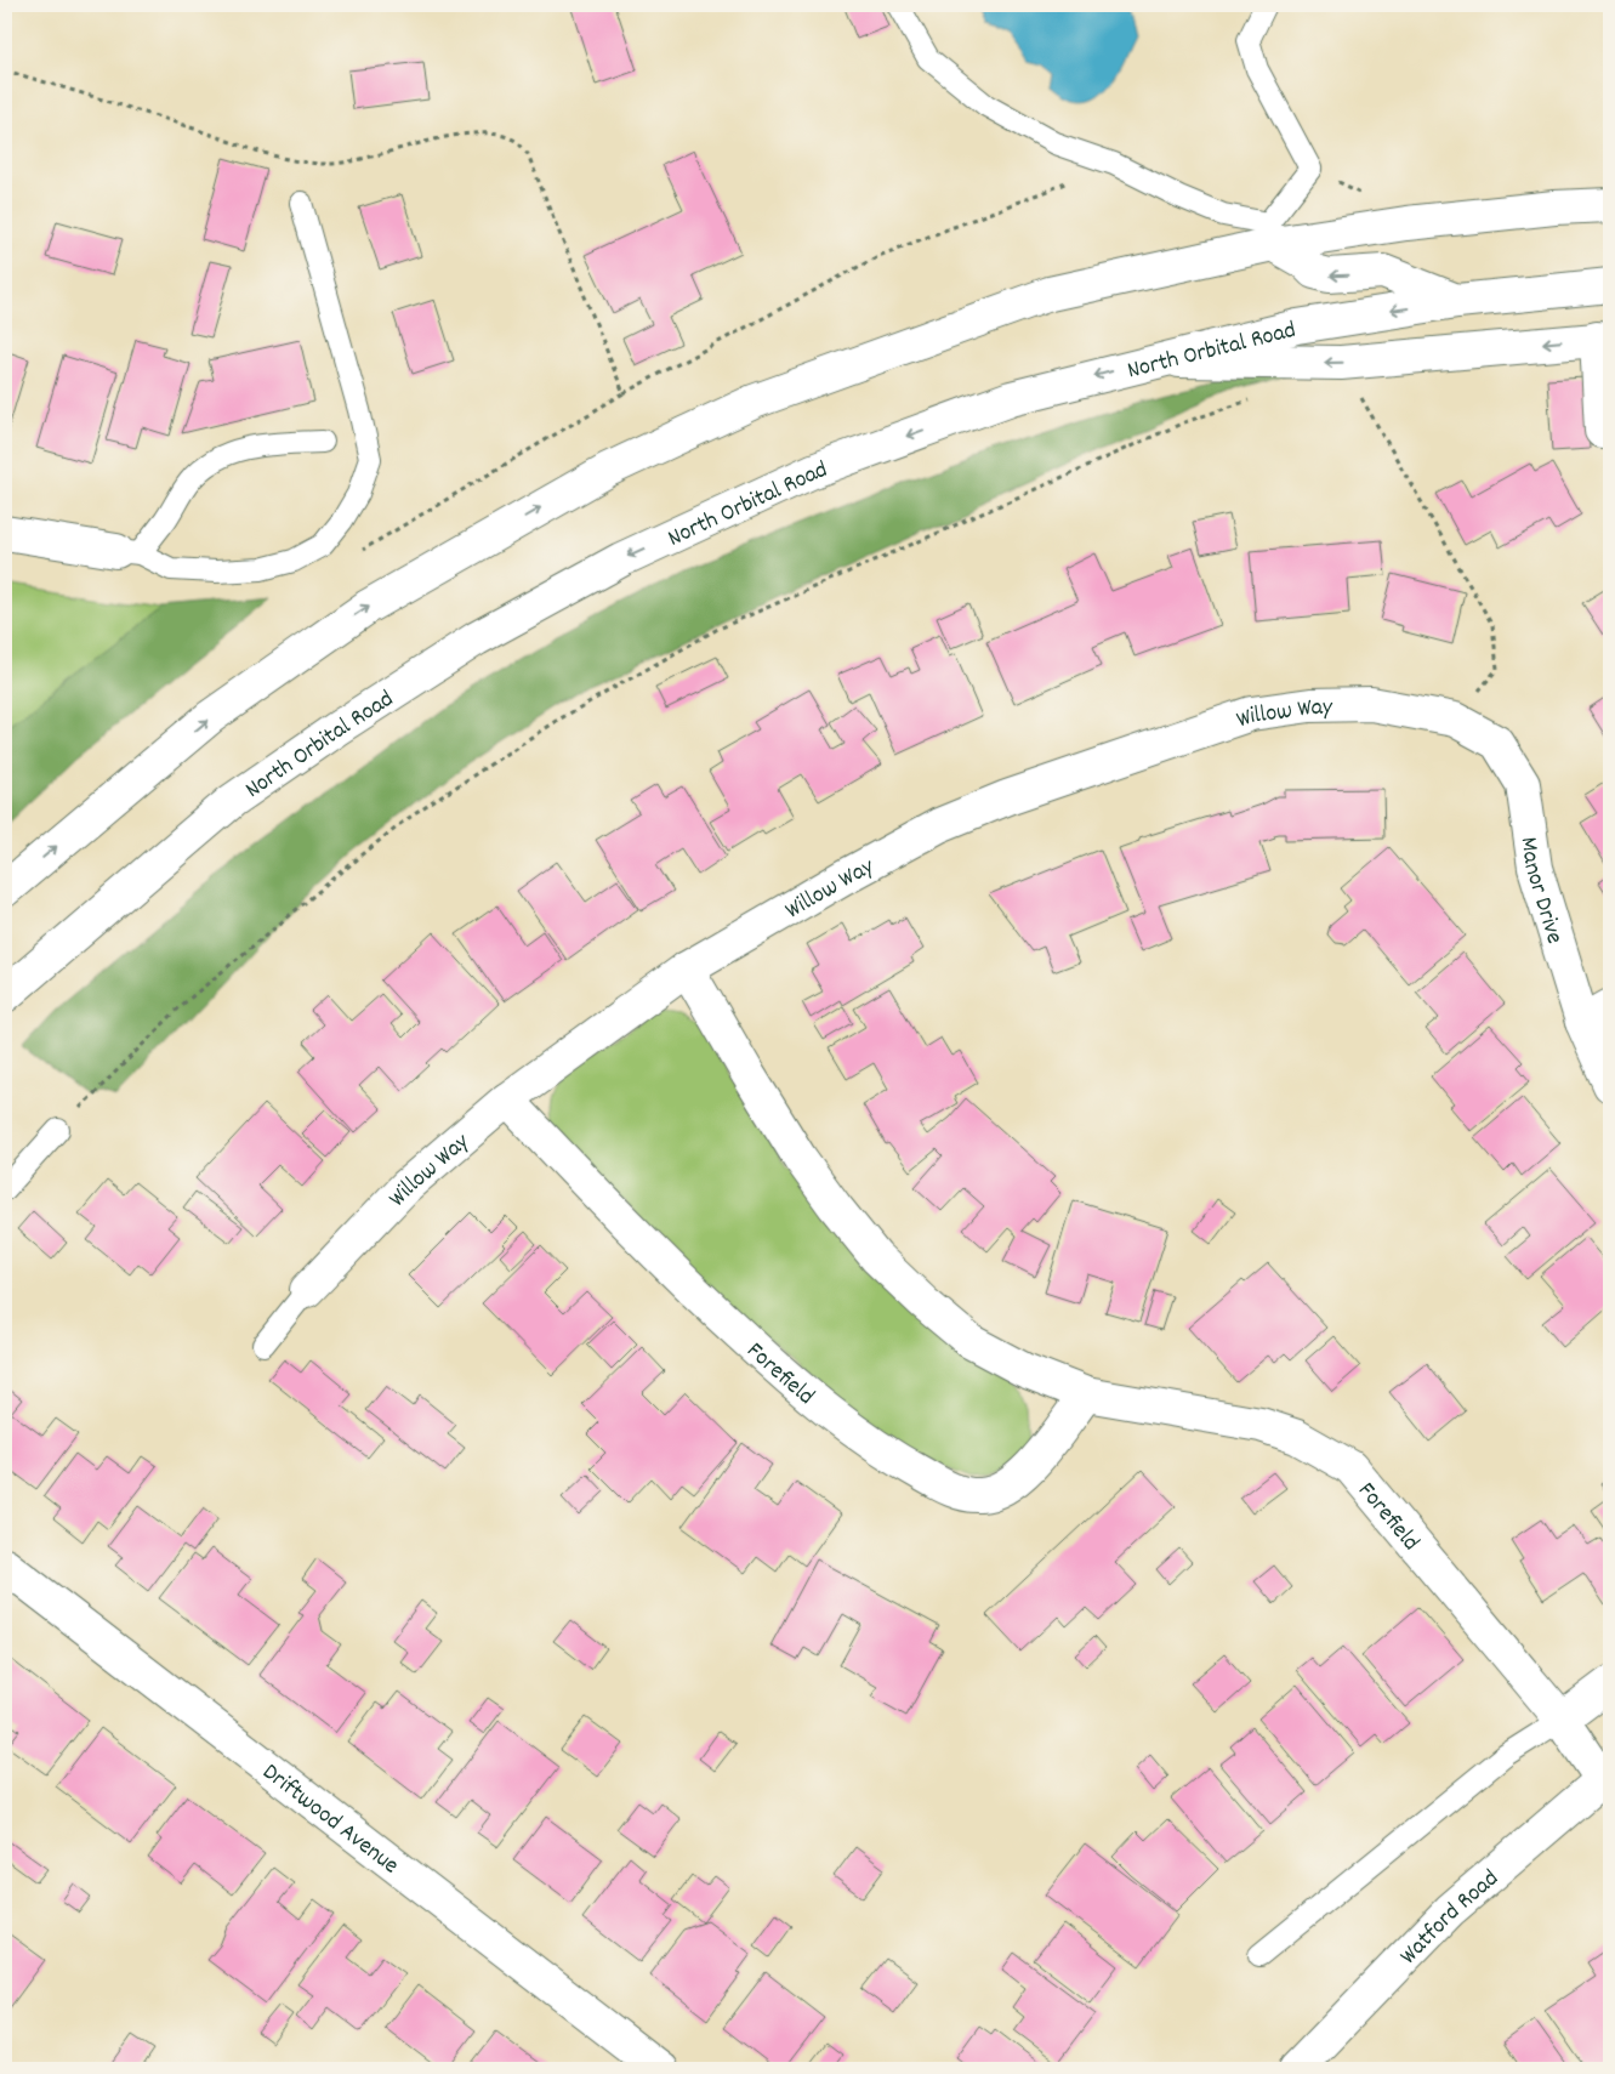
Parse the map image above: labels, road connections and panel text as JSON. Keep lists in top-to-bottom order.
{
  "streets": {
    "main road": [
      "North Orbital Road",
      "Willow Way",
      "Manor Drive",
      "Forefield",
      "Driftwood Avenue",
      "Watford Road"
    ]
  },
  "crossings": [
    ["Willow Way", "Manor Drive"],
    ["Willow Way", "Forefield"],
    ["Forefield", "Watford Road"]
  ]
}
